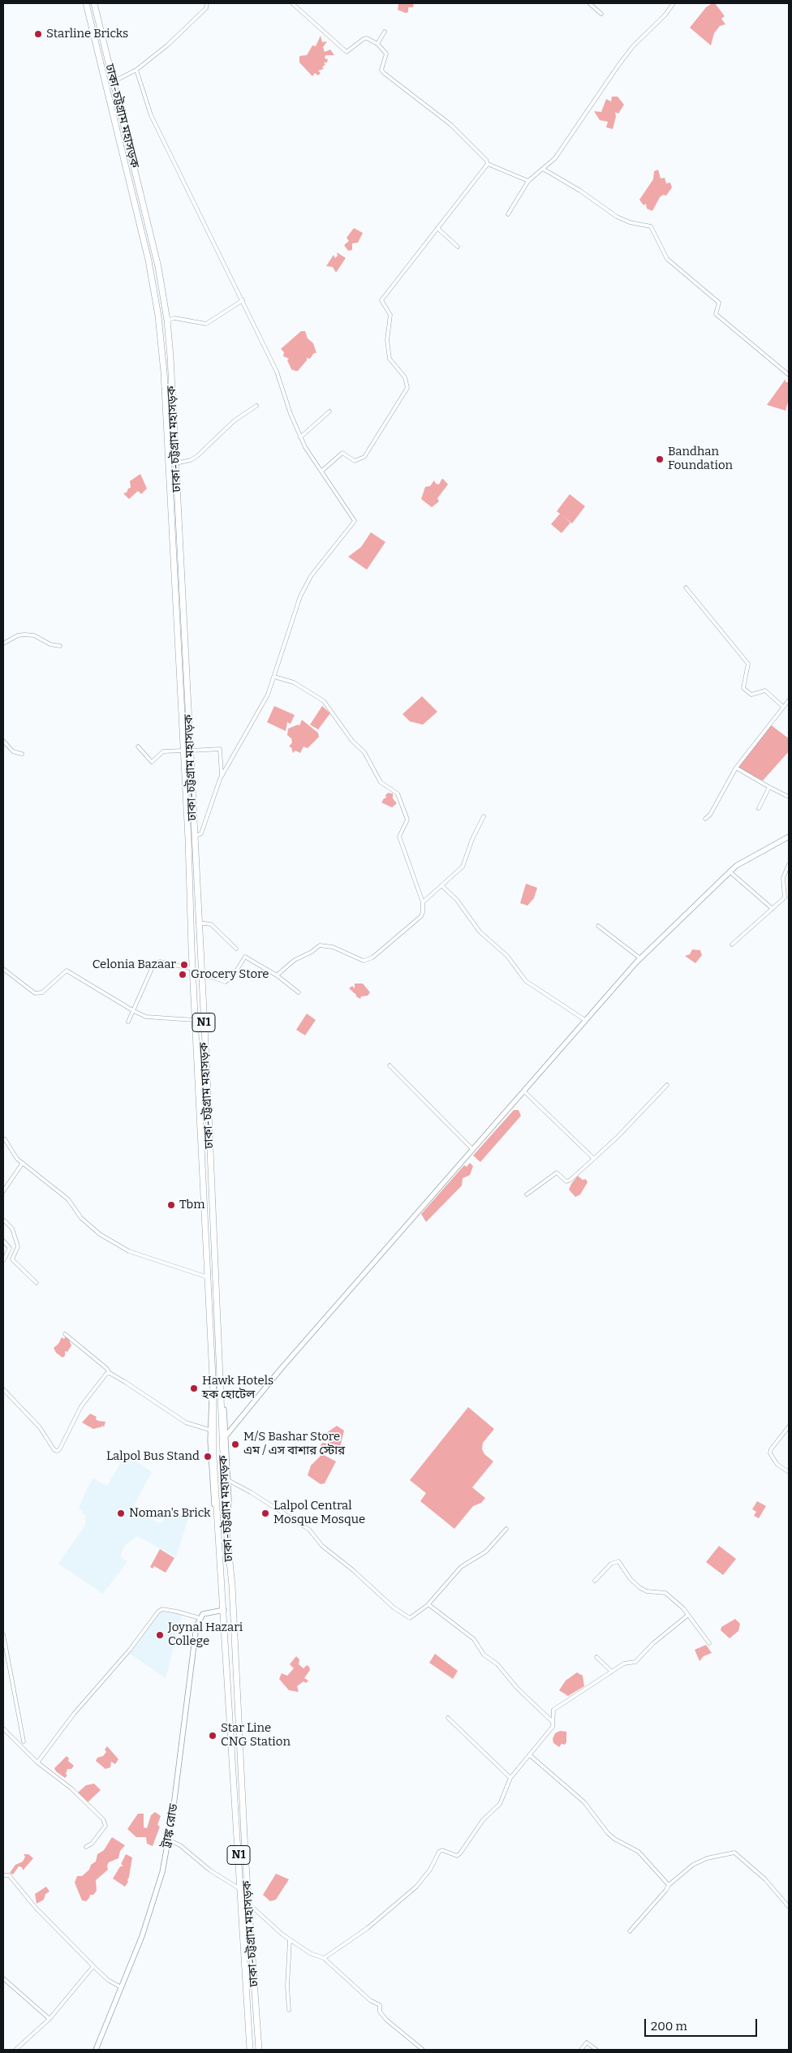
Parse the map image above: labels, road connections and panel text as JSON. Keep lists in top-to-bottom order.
{
  "streets": {
    "highway": ["ঢাকা-চট্টগ্রাম মহাসড়ক", "N1"],
    "main road": ["ট্রাঙ্ক রোড"]
  },
  "places": [
    "Starline Bricks",
    "Bandhan Foundation",
    "Celonia Bazaar",
    "Grocery Store",
    "Tbm",
    "Hawk Hotels হক হোটেল",
    "M/S Bashar Store এম / এস বাশার স্টোর",
    "Lalpol Bus Stand",
    "Noman's Brick",
    "Lalpol Central Mosque Mosque",
    "Joynal Hazari College",
    "Star Line CNG Station"
  ],
  "scale_bar": "200 m"
}
